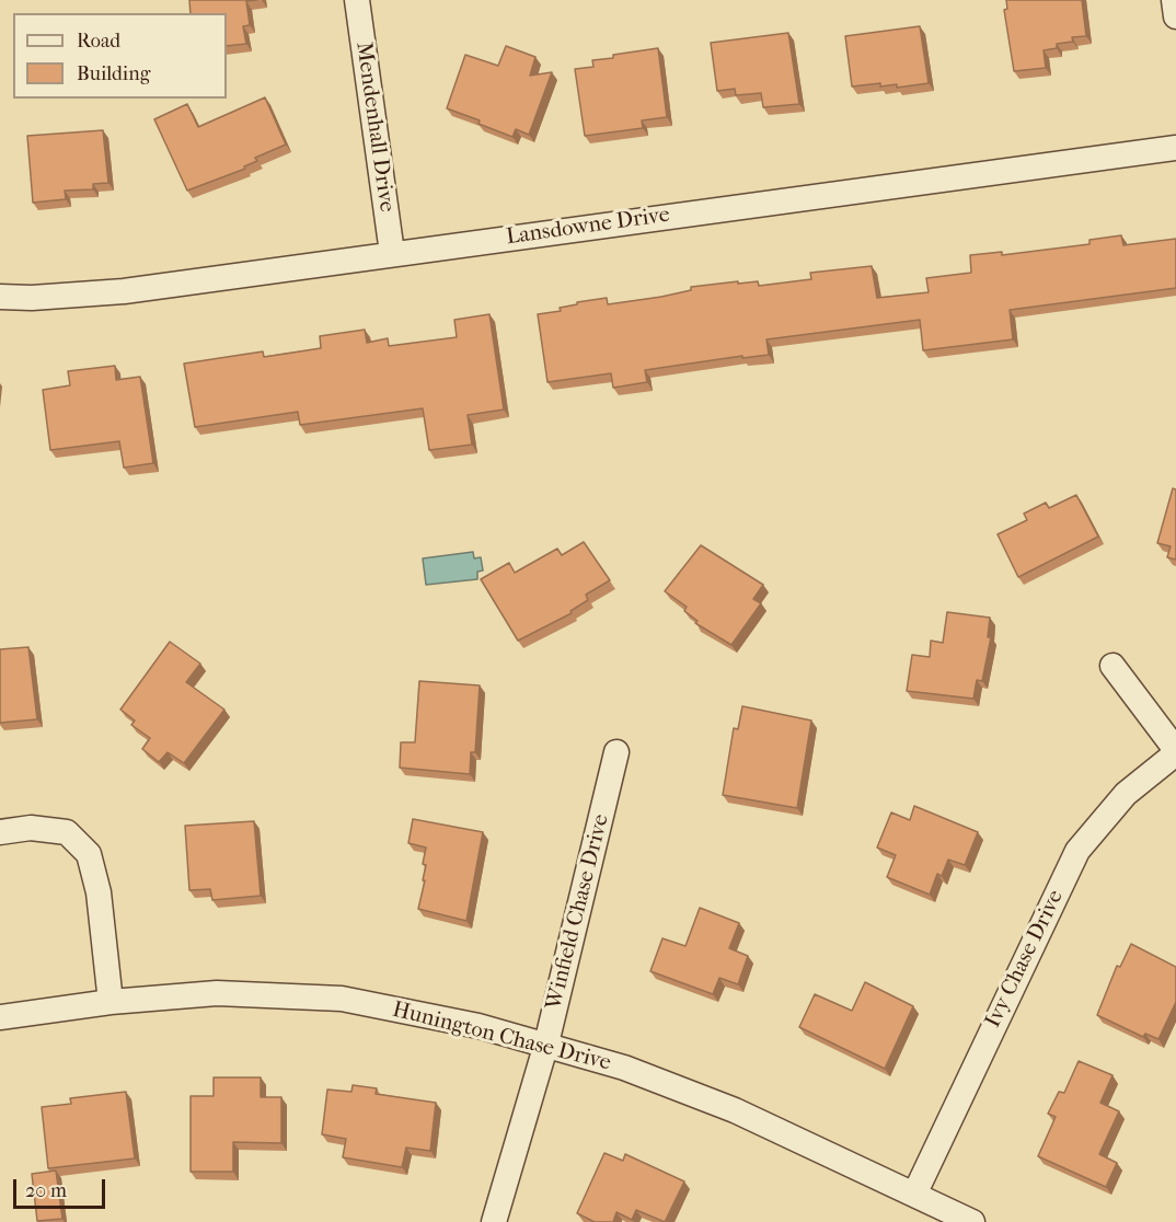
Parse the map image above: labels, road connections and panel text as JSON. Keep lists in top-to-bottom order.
{
  "streets": {
    "street": [
      "Mendenhall Drive",
      "Lansdowne Drive",
      "Winfield Chase Drive",
      "Ivy Chase Drive",
      "Hunington Chase Drive"
    ]
  },
  "crossings": [
    ["Mendenhall Drive", "Lansdowne Drive"],
    ["Winfield Chase Drive", "Hunington Chase Drive"],
    ["Ivy Chase Drive", "Hunington Chase Drive"]
  ],
  "legend": ["Road", "Building"],
  "scale_bar": "20 m"
}
